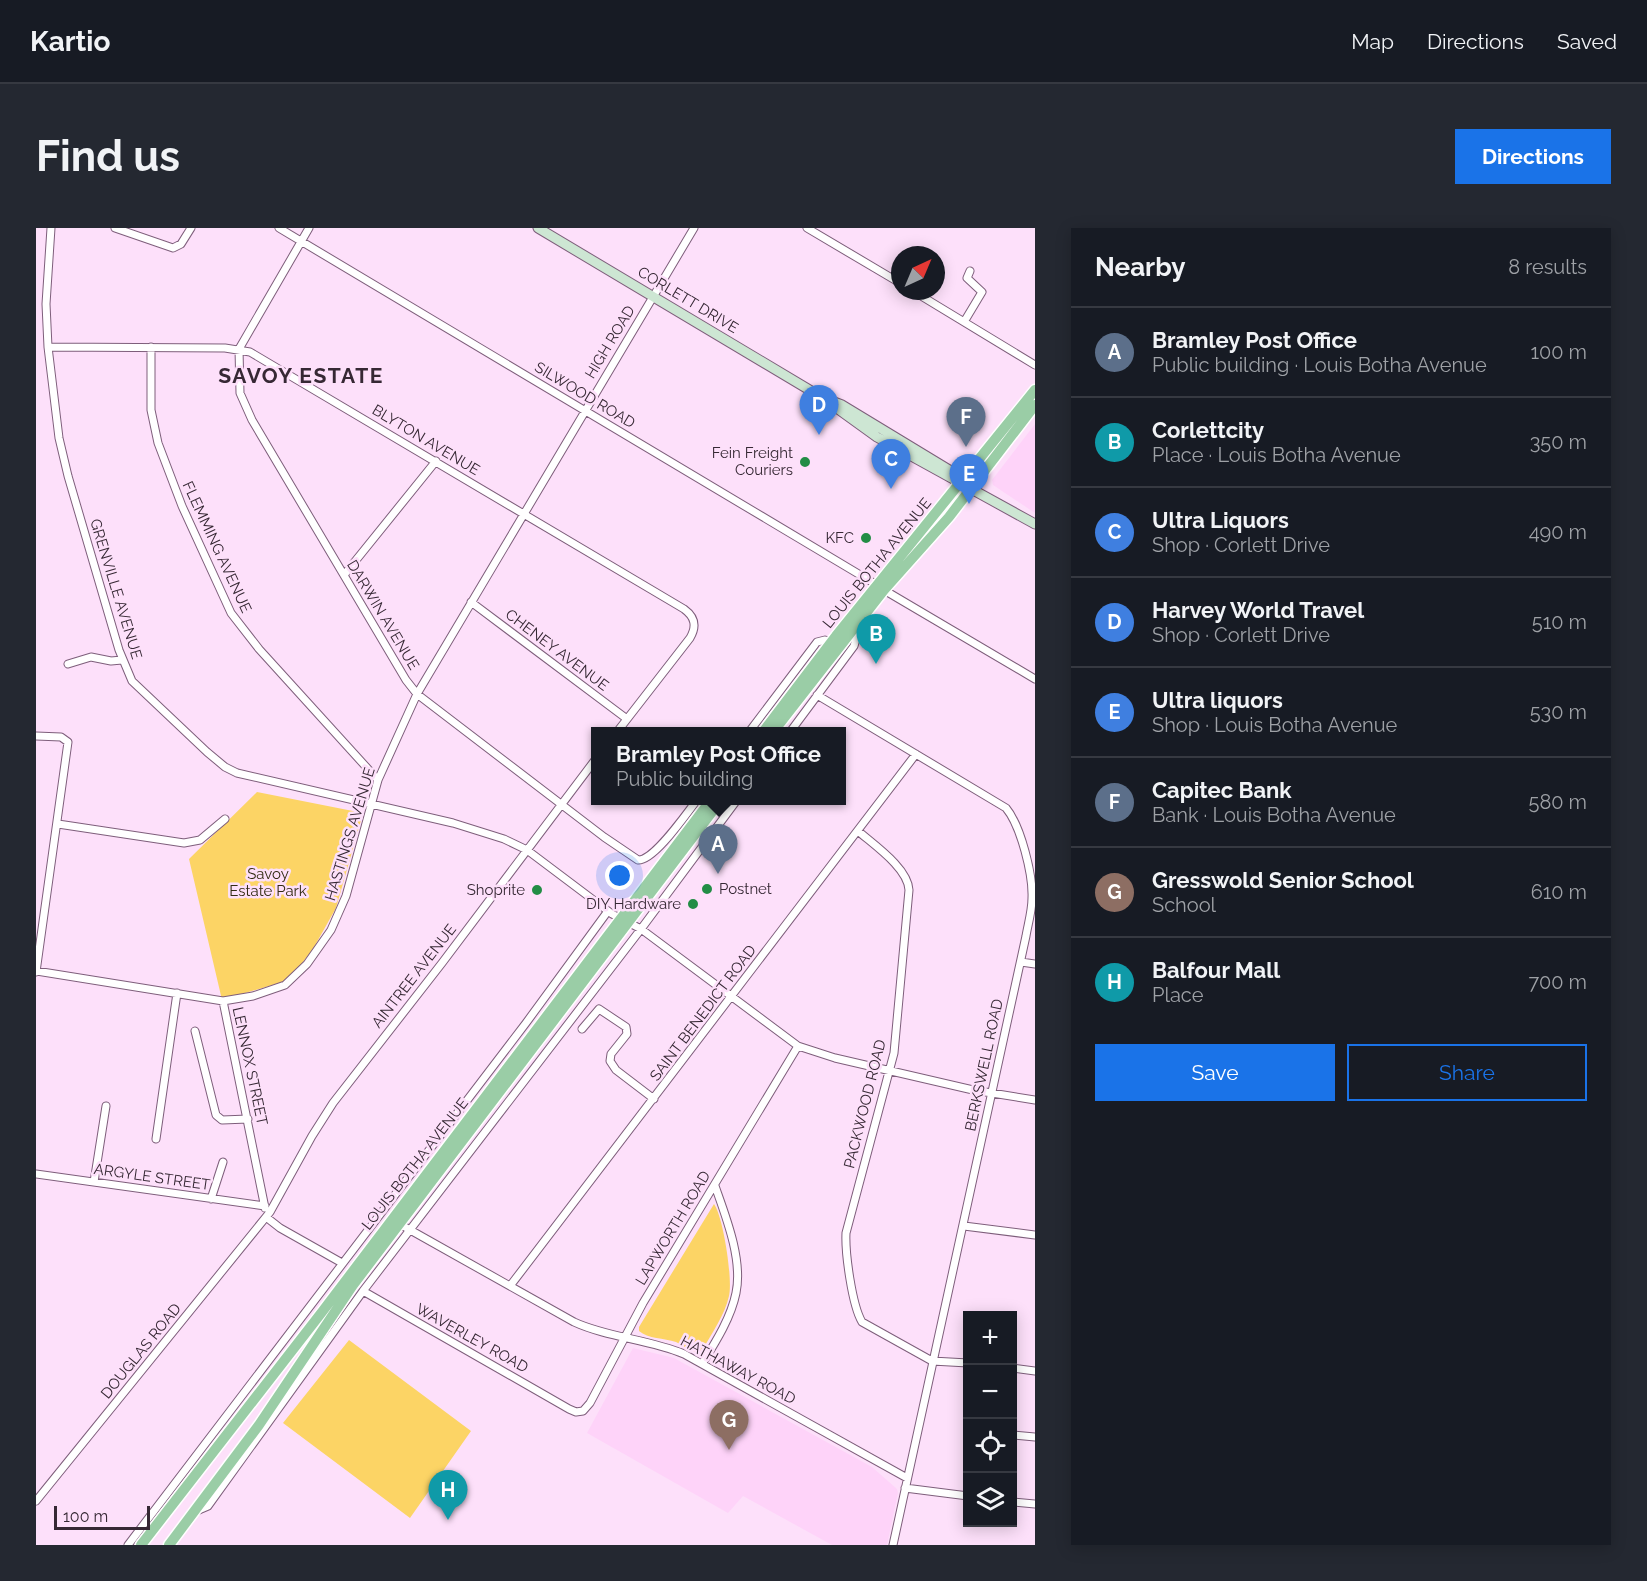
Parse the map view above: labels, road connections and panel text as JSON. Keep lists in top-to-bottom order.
{
  "streets": {
    "main road": ["CORLETT DRIVE", "LOUIS BOTHA AVENUE"],
    "street": [
      "HIGH ROAD",
      "SILWOOD ROAD",
      "BLYTON AVENUE",
      "FLEMMING AVENUE",
      "GRENVILLE AVENUE",
      "DARWIN AVENUE",
      "CHENEY AVENUE",
      "HASTINGS AVENUE",
      "AINTREE AVENUE",
      "SAINT BENEDICT ROAD",
      "BERKSWELL ROAD",
      "LENNOX STREET",
      "PACKWOOD ROAD",
      "ARGYLE STREET",
      "LAPWORTH ROAD",
      "WAVERLEY ROAD",
      "DOUGLAS ROAD",
      "HATHAWAY ROAD"
    ]
  },
  "crossings": [
    ["CORLETT DRIVE", "HIGH ROAD"],
    ["CORLETT DRIVE", "LOUIS BOTHA AVENUE"],
    ["HIGH ROAD", "SILWOOD ROAD"],
    ["HIGH ROAD", "HASTINGS AVENUE"],
    ["SILWOOD ROAD", "LOUIS BOTHA AVENUE"],
    ["SILWOOD ROAD", "DARWIN AVENUE"],
    ["BLYTON AVENUE", "FLEMMING AVENUE"],
    ["BLYTON AVENUE", "GRENVILLE AVENUE"],
    ["BLYTON AVENUE", "DARWIN AVENUE"],
    ["BLYTON AVENUE", "CHENEY AVENUE"],
    ["BLYTON AVENUE", "HASTINGS AVENUE"],
    ["FLEMMING AVENUE", "HASTINGS AVENUE"],
    ["LOUIS BOTHA AVENUE", "GRENVILLE AVENUE"],
    ["LOUIS BOTHA AVENUE", "BERKSWELL ROAD"],
    ["LOUIS BOTHA AVENUE", "WAVERLEY ROAD"],
    ["LOUIS BOTHA AVENUE", "HATHAWAY ROAD"],
    ["GRENVILLE AVENUE", "HASTINGS AVENUE"],
    ["GRENVILLE AVENUE", "AINTREE AVENUE"],
    ["GRENVILLE AVENUE", "SAINT BENEDICT ROAD"],
    ["GRENVILLE AVENUE", "LAPWORTH ROAD"],
    ["DARWIN AVENUE", "HASTINGS AVENUE"],
    ["DARWIN AVENUE", "AINTREE AVENUE"],
    ["CHENEY AVENUE", "HASTINGS AVENUE"],
    ["HASTINGS AVENUE", "LENNOX STREET"],
    ["AINTREE AVENUE", "LENNOX STREET"],
    ["AINTREE AVENUE", "DOUGLAS ROAD"],
    ["SAINT BENEDICT ROAD", "BERKSWELL ROAD"],
    ["SAINT BENEDICT ROAD", "PACKWOOD ROAD"],
    ["SAINT BENEDICT ROAD", "HATHAWAY ROAD"],
    ["BERKSWELL ROAD", "PACKWOOD ROAD"],
    ["BERKSWELL ROAD", "HATHAWAY ROAD"],
    ["LENNOX STREET", "ARGYLE STREET"],
    ["LENNOX STREET", "DOUGLAS ROAD"],
    ["LAPWORTH ROAD", "WAVERLEY ROAD"],
    ["LAPWORTH ROAD", "HATHAWAY ROAD"]
  ],
  "districts": ["SAVOY ESTATE"],
  "parks": ["Savoy Estate Park"],
  "places": [
    "Fein Freight Couriers",
    "KFC",
    "Postnet",
    "Shoprite",
    "DIY Hardware"
  ],
  "scale_bar": "100 m",
  "north": "top right",
  "page": {
    "header": "Kartio",
    "nav": ["Map", "Directions", "Saved"],
    "buttons": [
      "Directions",
      ["Save", "Share"]
    ],
    "title": "Find us",
    "heading": ["Nearby", "8 results"],
    "list": [
      {
        "mark": "A",
        "name": "Bramley Post Office",
        "note": "Public building · Louis Botha Avenue",
        "value": "100 m"
      },
      {
        "mark": "B",
        "name": "Corlettcity",
        "note": "Place · Louis Botha Avenue",
        "value": "350 m"
      },
      {
        "mark": "C",
        "name": "Ultra Liquors",
        "note": "Shop · Corlett Drive",
        "value": "490 m"
      },
      {
        "mark": "D",
        "name": "Harvey World Travel",
        "note": "Shop · Corlett Drive",
        "value": "510 m"
      },
      {
        "mark": "E",
        "name": "Ultra liquors",
        "note": "Shop · Louis Botha Avenue",
        "value": "530 m"
      },
      {
        "mark": "F",
        "name": "Capitec Bank",
        "note": "Bank · Louis Botha Avenue",
        "value": "580 m"
      },
      {
        "mark": "G",
        "name": "Gresswold Senior School",
        "note": "School",
        "value": "610 m"
      },
      {
        "mark": "H",
        "name": "Balfour Mall",
        "note": "Place",
        "value": "700 m"
      }
    ],
    "pins": [
      "D",
      "F",
      "C",
      "E",
      "B",
      "A",
      "G",
      "H"
    ],
    "popup": ["Bramley Post Office", "Public building"],
    "map_buttons": ["+", "−"],
    "scale": "100 m"
  }
}
